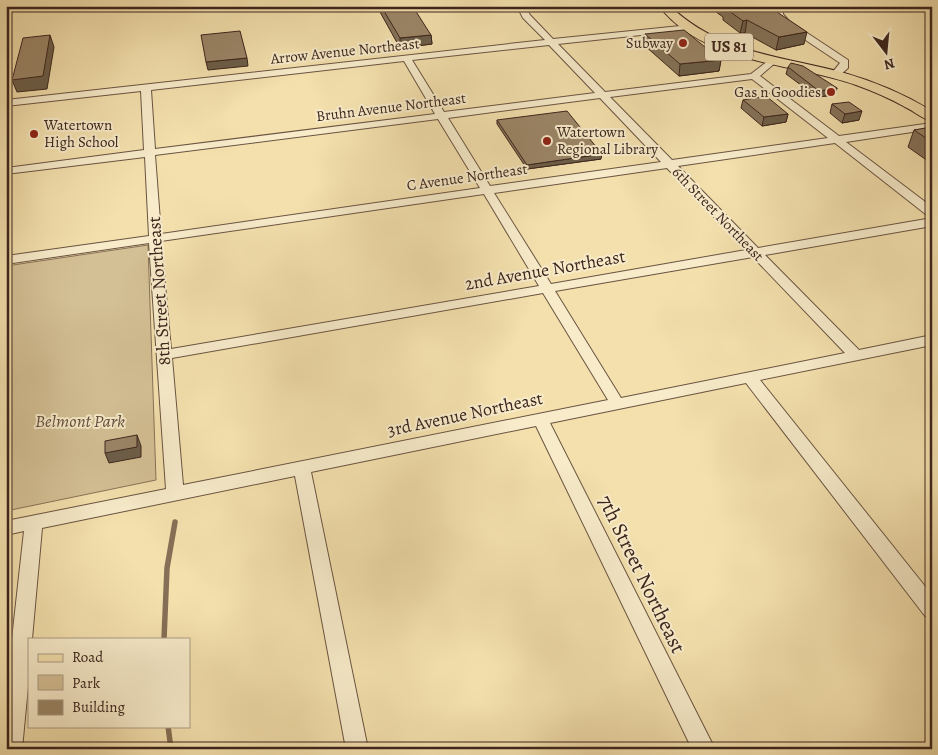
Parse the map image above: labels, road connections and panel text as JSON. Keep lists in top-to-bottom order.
{
  "streets": {
    "main road": ["US 81"],
    "street": [
      "Arrow Avenue Northeast",
      "Bruhn Avenue Northeast",
      "C Avenue Northeast",
      "6th Street Northeast",
      "2nd Avenue Northeast",
      "8th Street Northeast",
      "3rd Avenue Northeast",
      "7th Street Northeast"
    ]
  },
  "crossings": [
    ["US 81", "Arrow Avenue Northeast"],
    ["Arrow Avenue Northeast", "6th Street Northeast"],
    ["Arrow Avenue Northeast", "8th Street Northeast"],
    ["Bruhn Avenue Northeast", "6th Street Northeast"],
    ["Bruhn Avenue Northeast", "8th Street Northeast"],
    ["C Avenue Northeast", "6th Street Northeast"],
    ["C Avenue Northeast", "8th Street Northeast"],
    ["6th Street Northeast", "2nd Avenue Northeast"],
    ["6th Street Northeast", "3rd Avenue Northeast"],
    ["2nd Avenue Northeast", "8th Street Northeast"],
    ["8th Street Northeast", "3rd Avenue Northeast"],
    ["3rd Avenue Northeast", "7th Street Northeast"]
  ],
  "parks": ["Belmont Park"],
  "places": [
    "Subway",
    "Gas n Goodies",
    "Watertown High School",
    "Watertown Regional Library"
  ],
  "legend": ["Road", "Park", "Building"],
  "north": "bottom"
}
